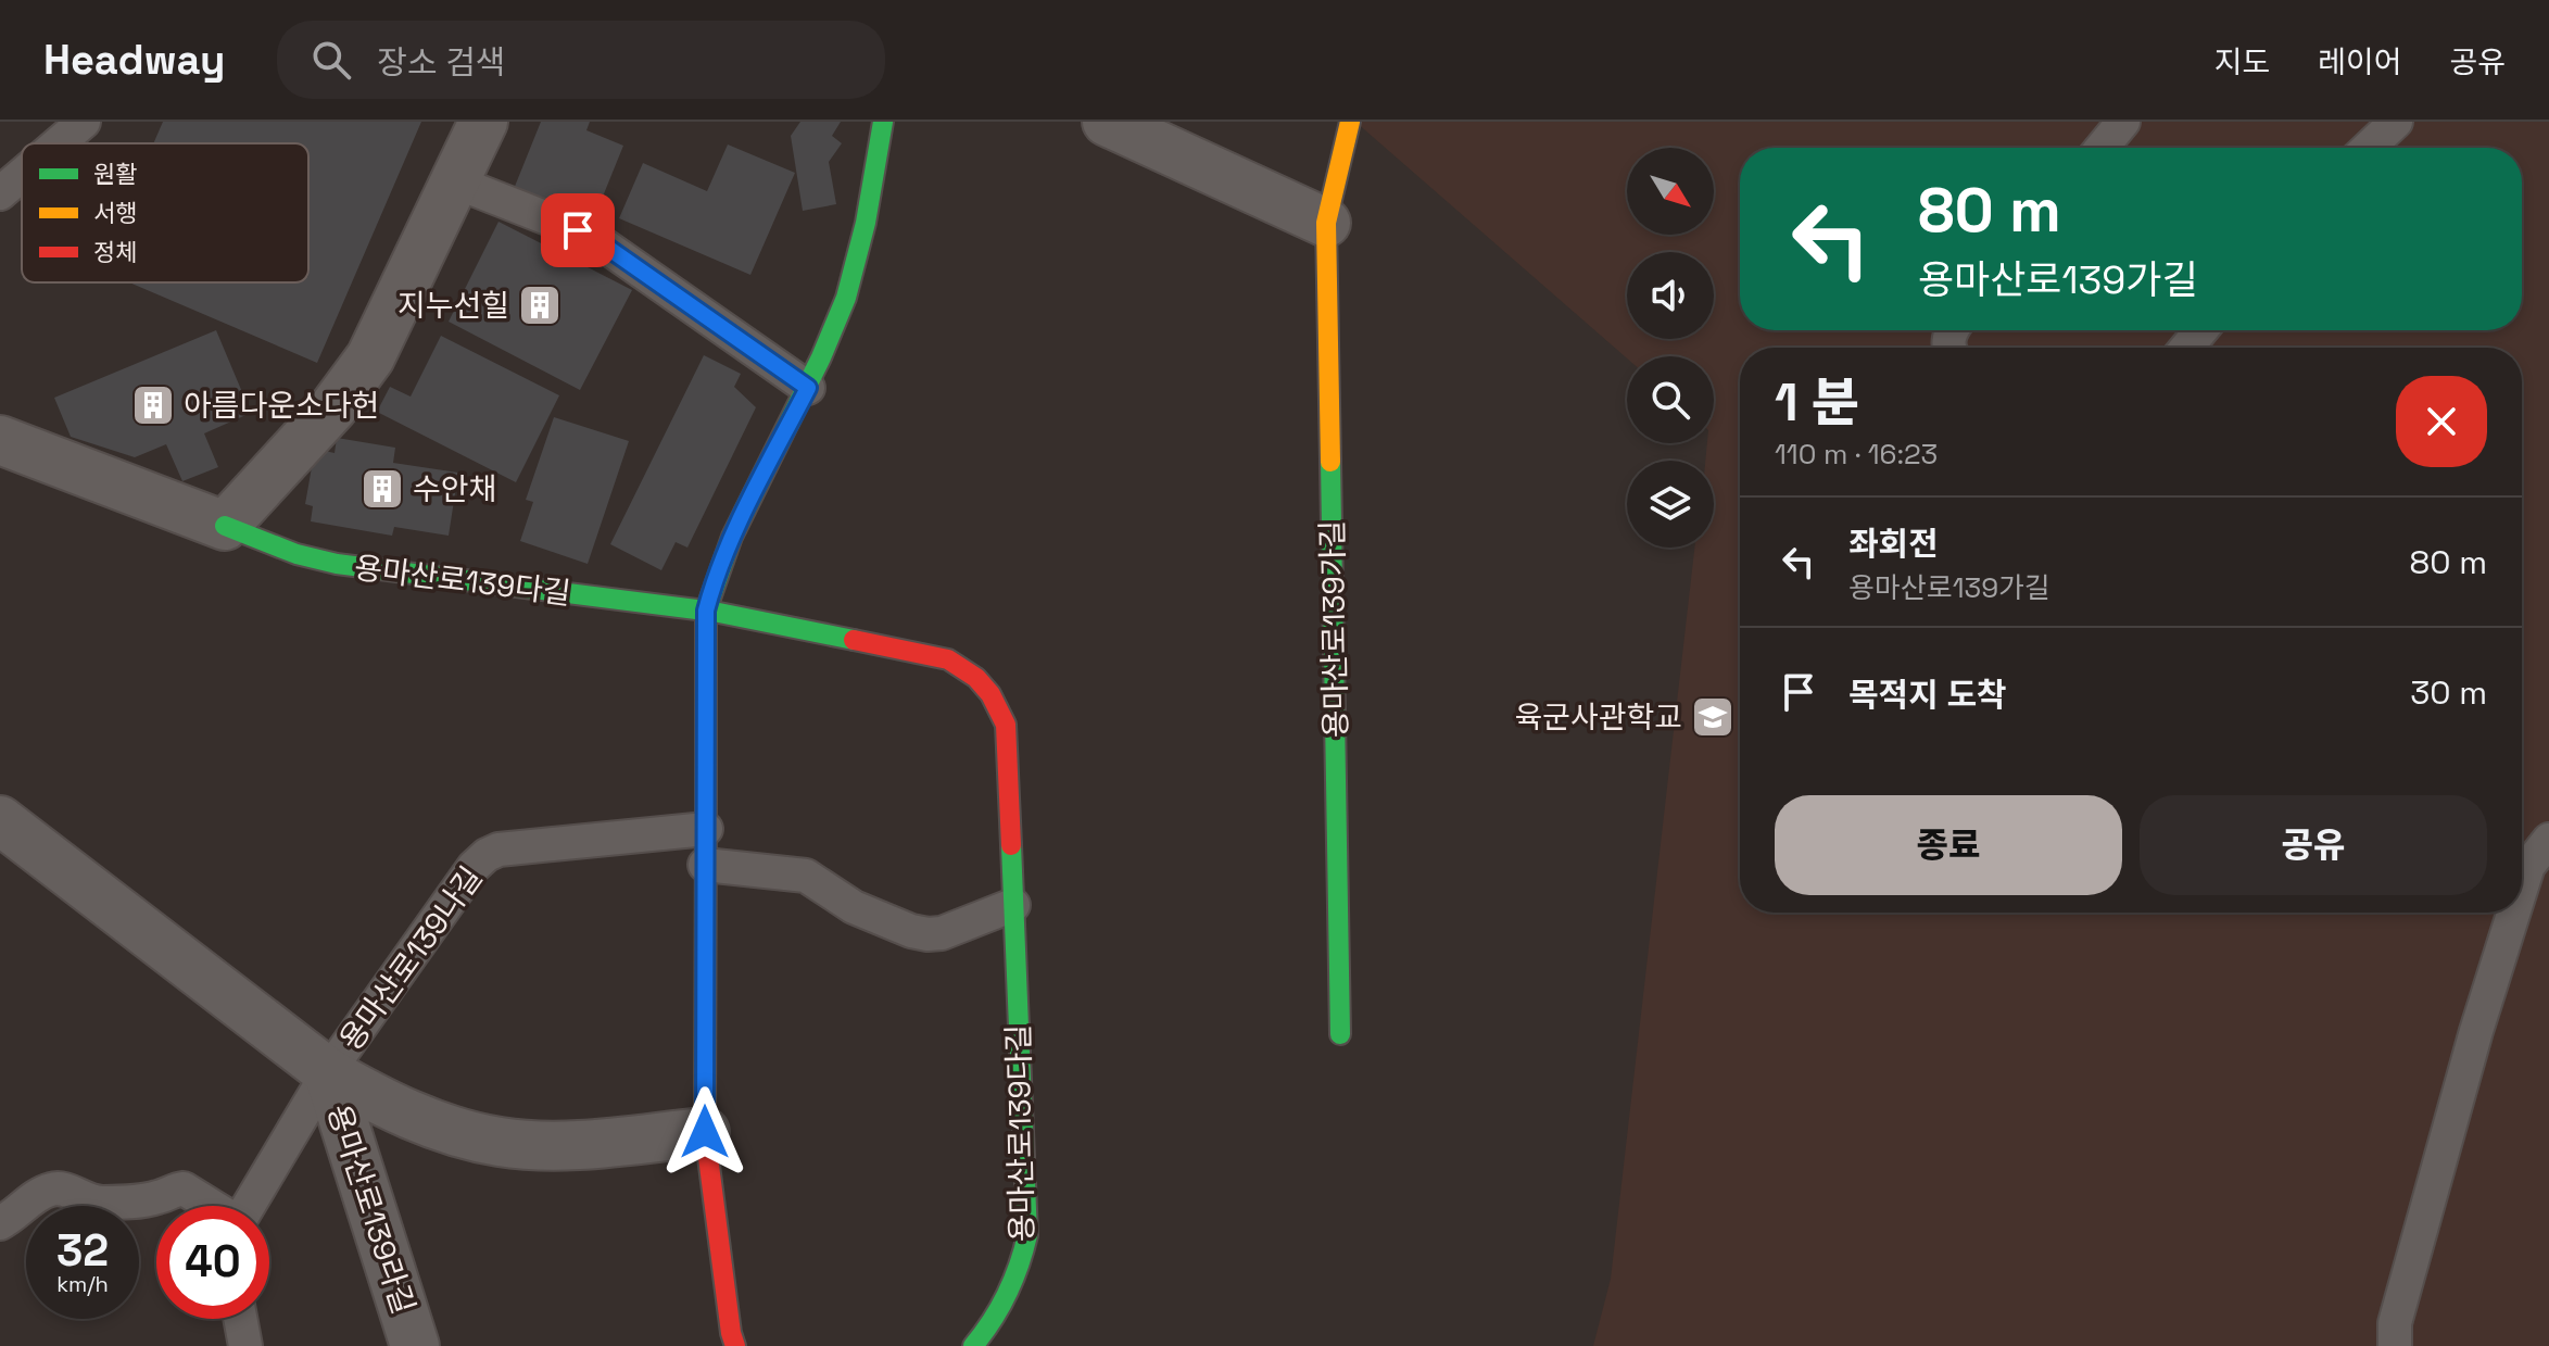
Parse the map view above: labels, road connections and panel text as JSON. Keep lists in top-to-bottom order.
{
  "streets": {
    "street": [
      "용마산로139다길",
      "용마산로139가길",
      "용마산로139나길",
      "용마산로139라길"
    ]
  },
  "crossings": [
    ["용마산로139나길", "용마산로139라길"]
  ],
  "places": {
    "building": ["지누선힐", "아름다운소다헌", "수안채"],
    "school or university": ["육군사관학교"]
  },
  "legend": ["원활", "서행", "정체"],
  "north": "bottom right",
  "page": {
    "header": "Headway",
    "search": "장소 검색",
    "nav": ["지도", "레이어", "공유"],
    "turn": ["80 m", "용마산로139가길"],
    "heading": ["1 분", "110 m · 16:23"],
    "list": [
      {
        "name": "좌회전",
        "note": "용마산로139가길",
        "value": "80 m"
      },
      {
        "name": "목적지 도착",
        "value": "30 m"
      }
    ],
    "buttons": ["종료", "공유"],
    "speed": "32 km/h",
    "limit": "40"
  }
}
